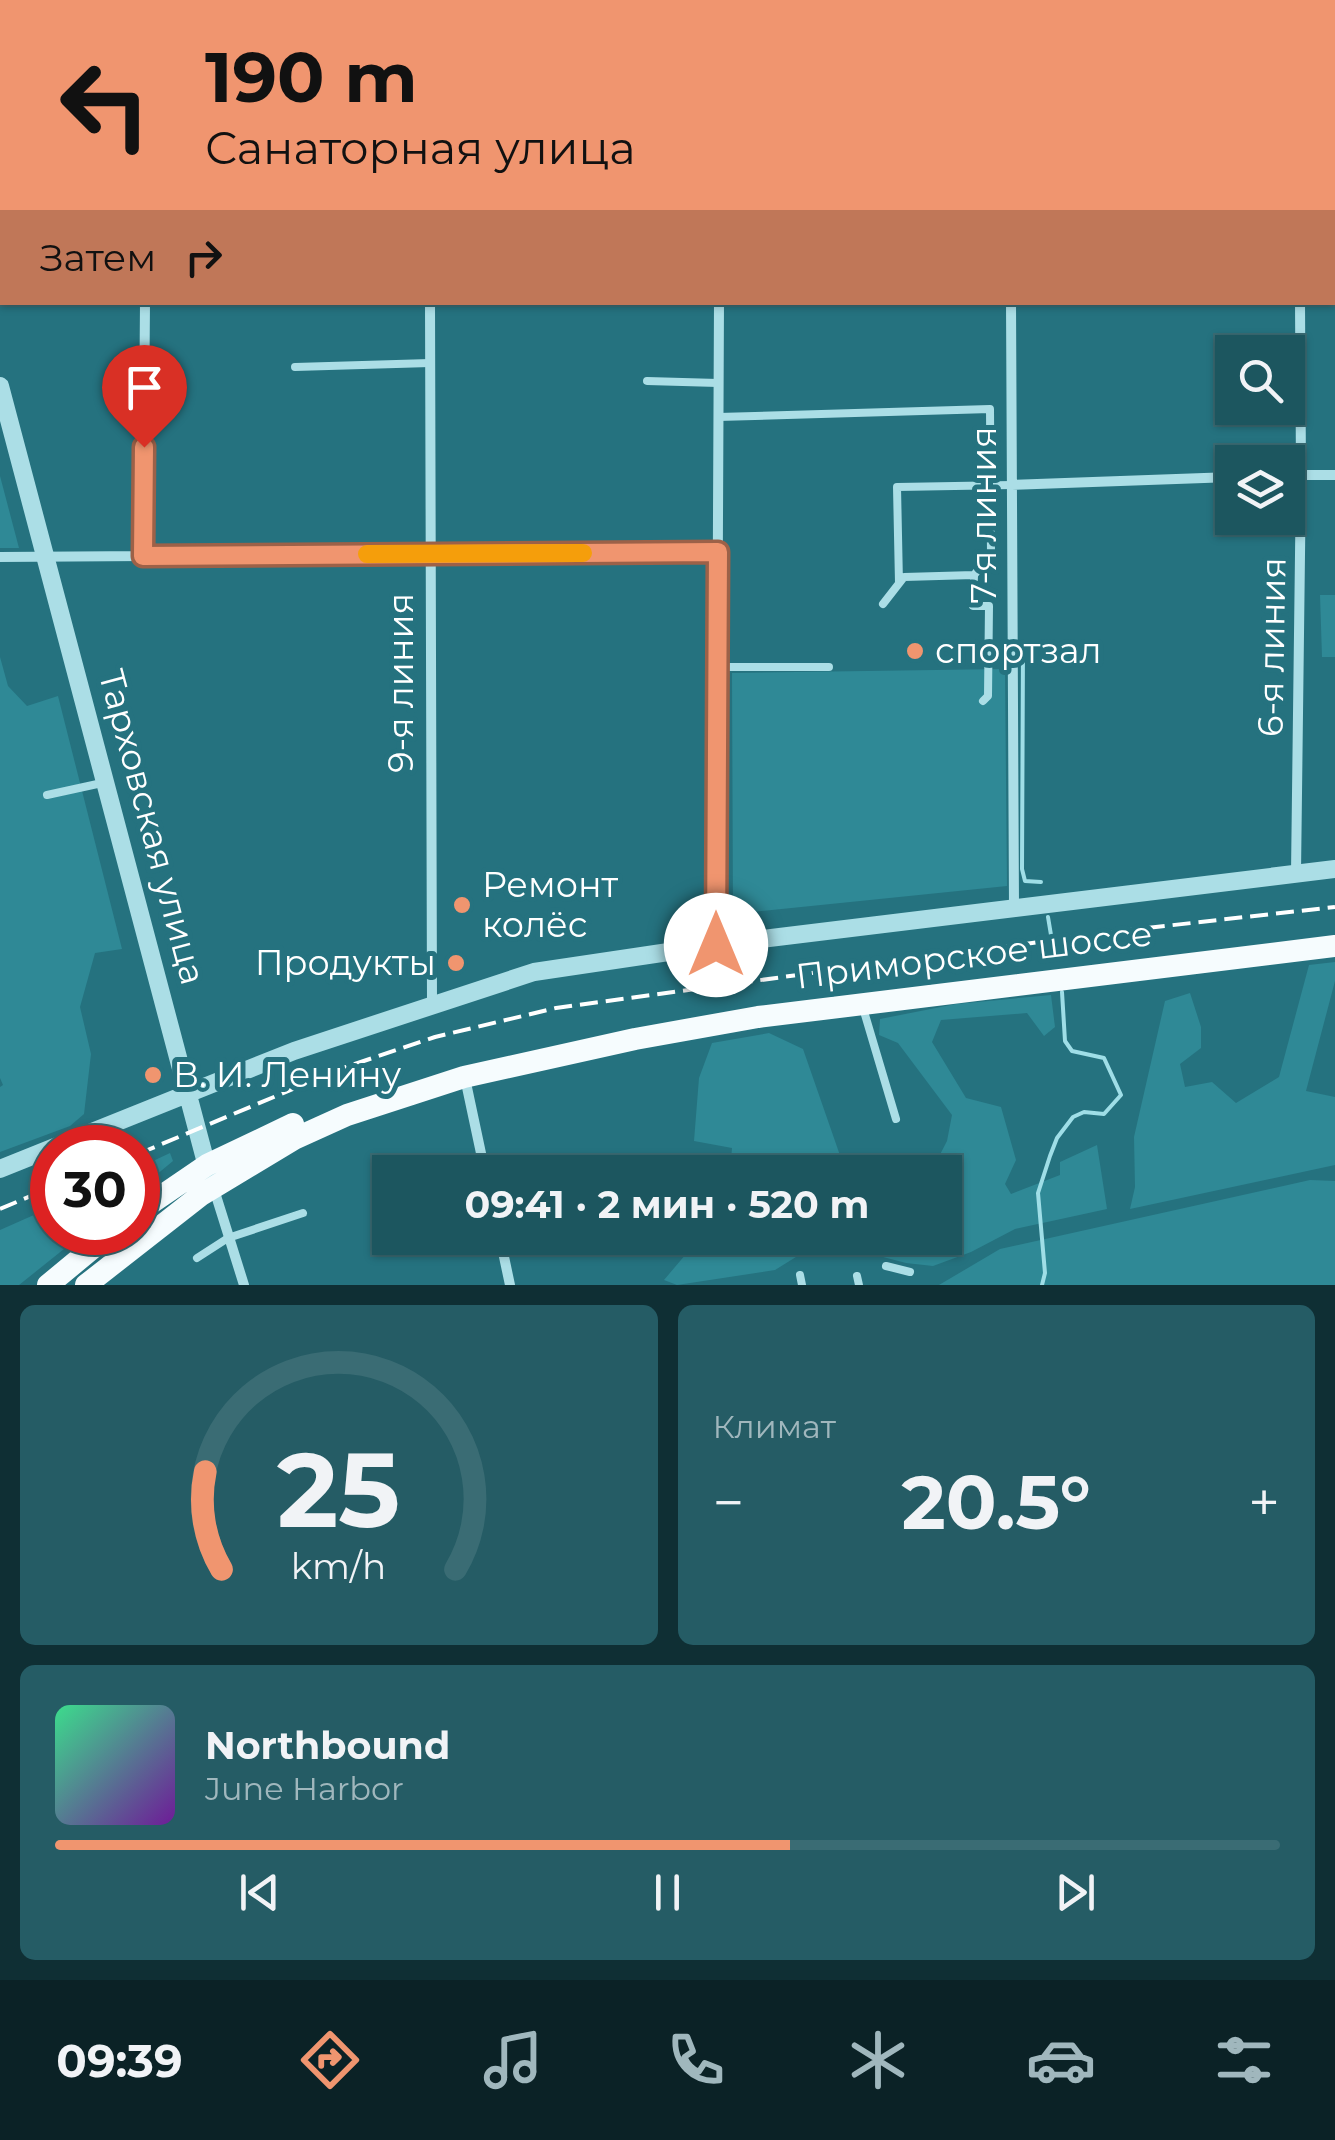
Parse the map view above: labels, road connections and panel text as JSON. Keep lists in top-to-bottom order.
{
  "streets": {
    "highway": ["Приморское шоссе"],
    "street": [
      "7-я линия",
      "6-я линия",
      "9-я линия",
      "Тарховская улица"
    ]
  },
  "crossings": [
    ["Тарховская улица", "Приморское шоссе"]
  ],
  "places": [
    "спортзал",
    "Ремонт колёс",
    "Продукты",
    "В. И. Ленину"
  ],
  "page": {
    "turn": ["190 m", "Санаторная улица"],
    "then": "Затем",
    "limit": "30",
    "trip": "09:41 · 2 мин · 520 m",
    "tile": "Климат",
    "heat": ["−", "20.5°", "+"],
    "song": ["Northbound", "June Harbor"],
    "tabs": "09:39",
    "gauge": ["25", "km/h"]
  }
}
